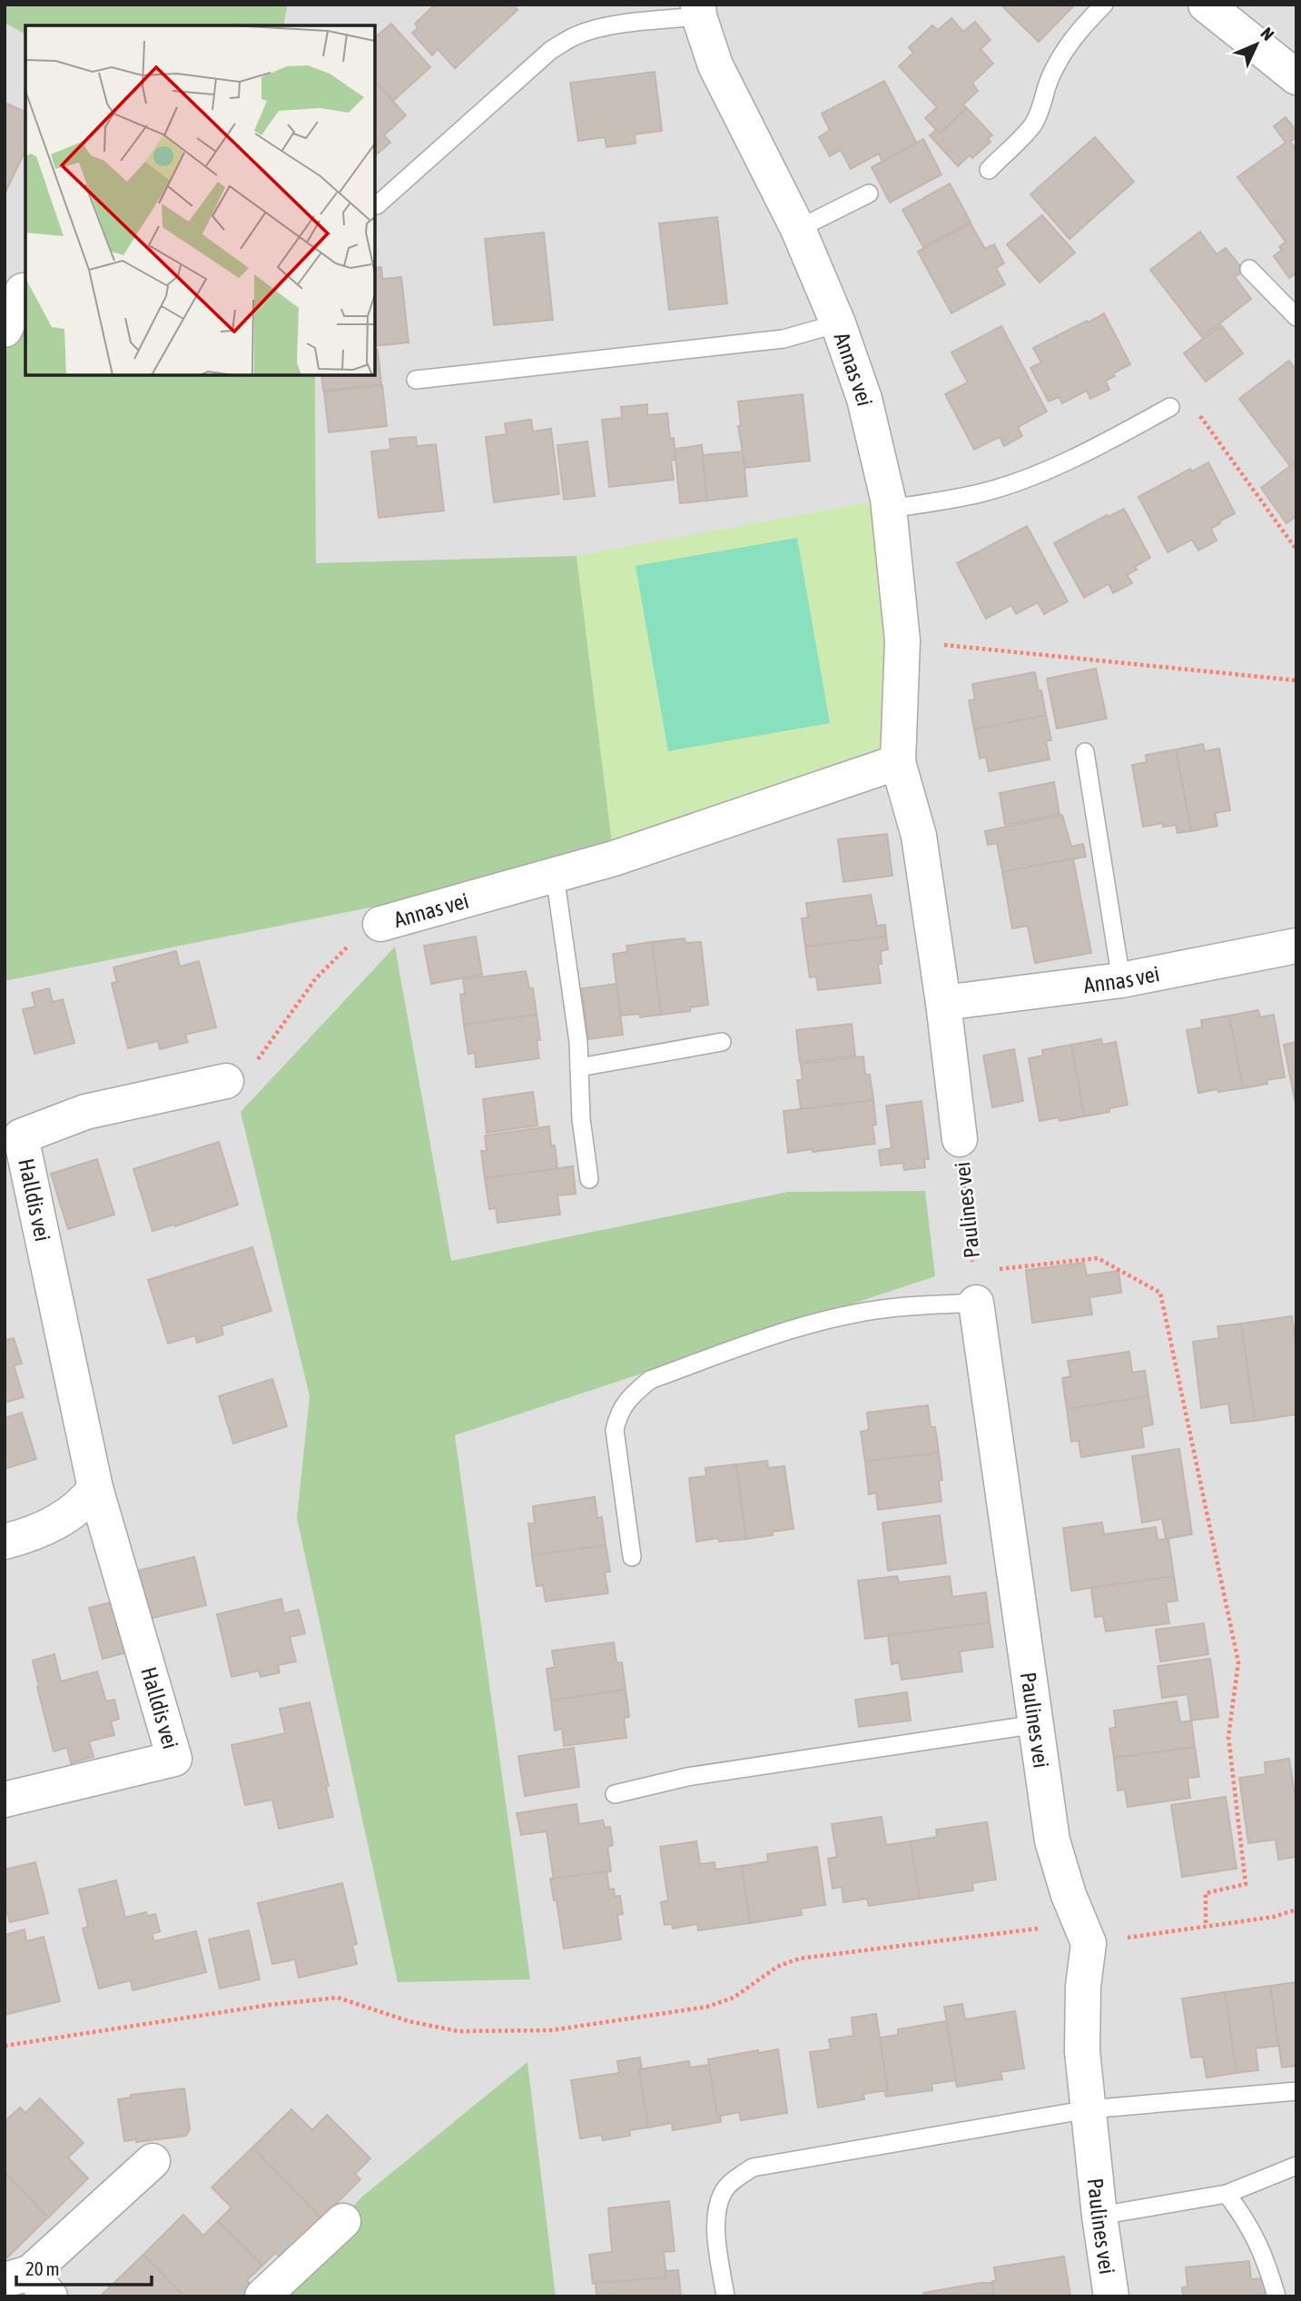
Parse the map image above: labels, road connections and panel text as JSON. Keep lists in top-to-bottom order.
{
  "streets": {
    "street": ["Annas vei", "Halldis vei", "Paulines vei"]
  },
  "crossings": [
    ["Annas vei", "Halldis vei"],
    ["Annas vei", "Paulines vei"]
  ],
  "scale_bar": "20 m",
  "north": "top right"
}
